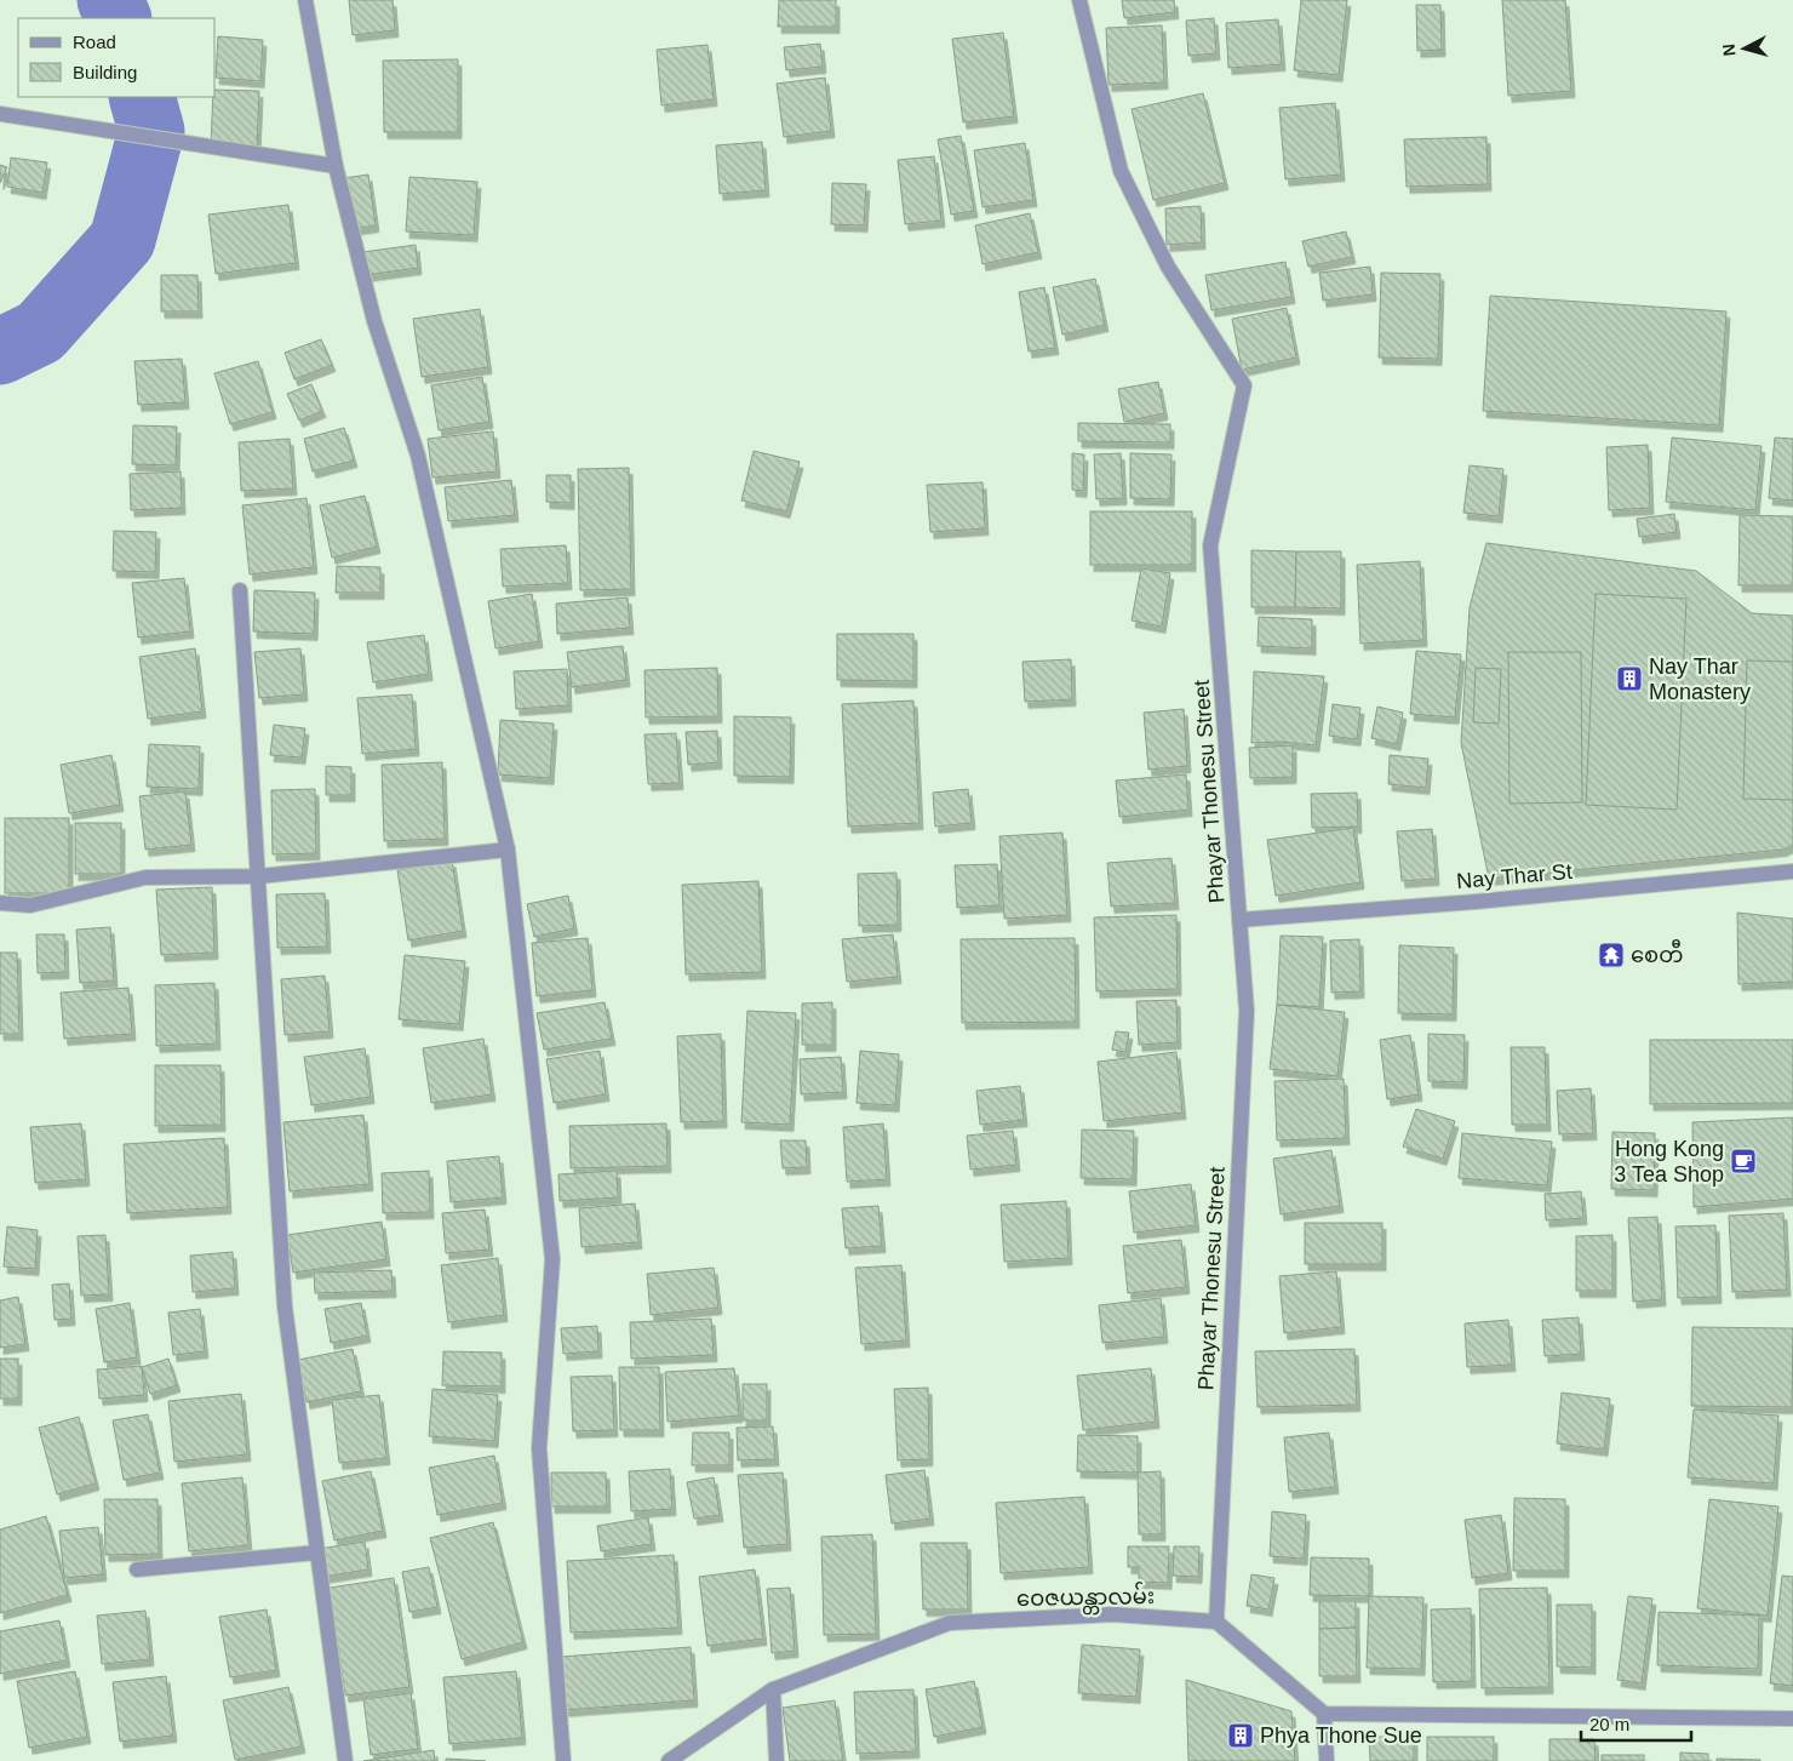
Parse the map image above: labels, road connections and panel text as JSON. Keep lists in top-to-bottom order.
{
  "streets": {
    "street": ["Phayar Thonesu Street", "Nay Thar St", "ဝေဇယန္တာလမ်း"]
  },
  "crossings": [
    ["Phayar Thonesu Street", "Nay Thar St"],
    ["Phayar Thonesu Street", "ဝေဇယန္တာလမ်း"]
  ],
  "places": {
    "building": ["Nay Thar Monastery", "Phya Thone Sue"],
    "temple": ["စေတီ"],
    "cafe": ["Hong Kong 3 Tea Shop"]
  },
  "legend": ["Road", "Building"],
  "scale_bar": "20 m",
  "north": "left"
}
